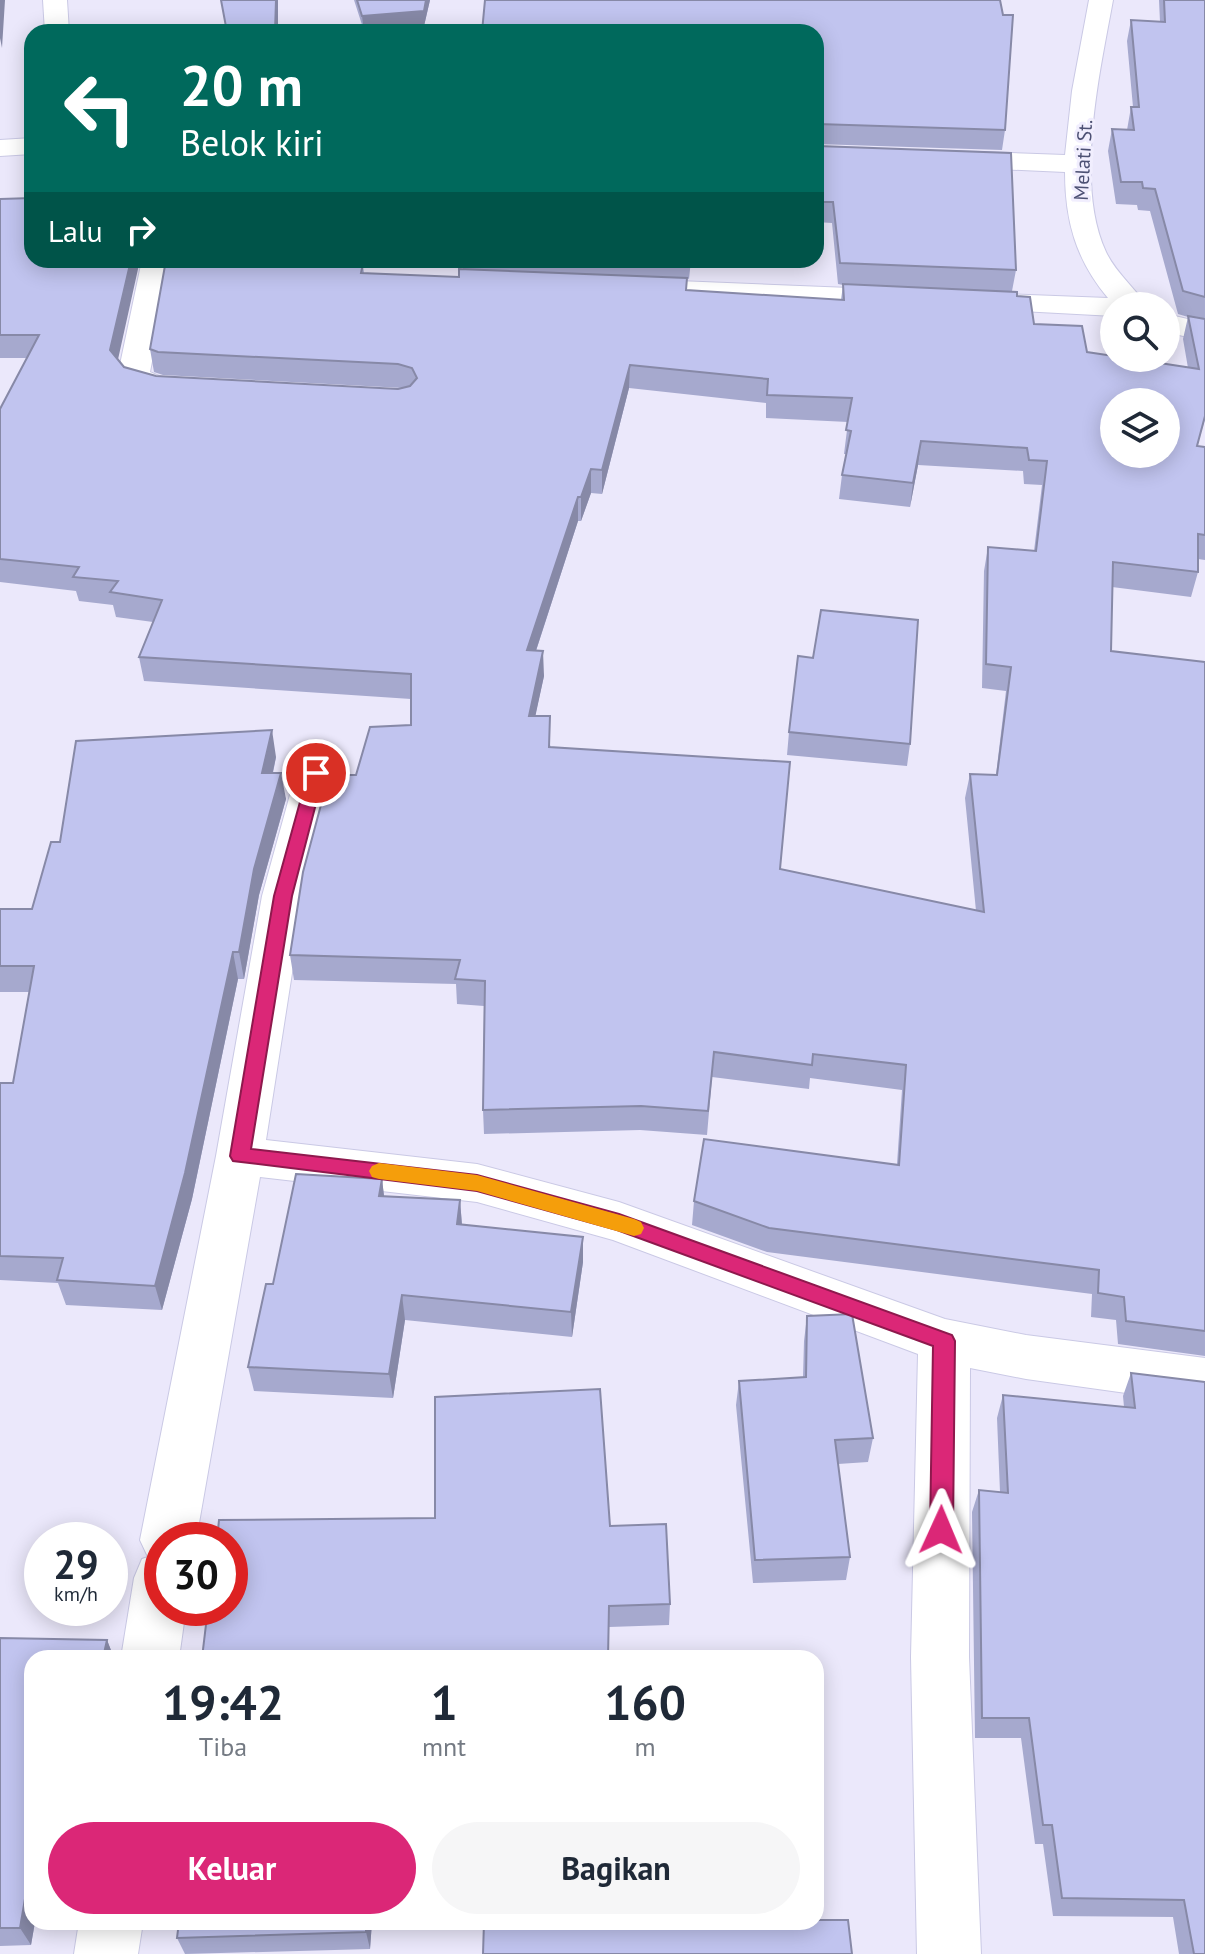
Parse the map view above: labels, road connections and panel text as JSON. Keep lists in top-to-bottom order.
{
  "streets": {
    "street": ["Melati St."]
  },
  "page": {
    "turn": ["20 m", "Belok kiri"],
    "then": "Lalu",
    "speed": "29 km/h",
    "limit": "30",
    "eta": [
      "19:42",
      "Tiba",
      "1",
      "mnt",
      "160",
      "m"
    ],
    "buttons": ["Keluar", "Bagikan"]
  }
}
